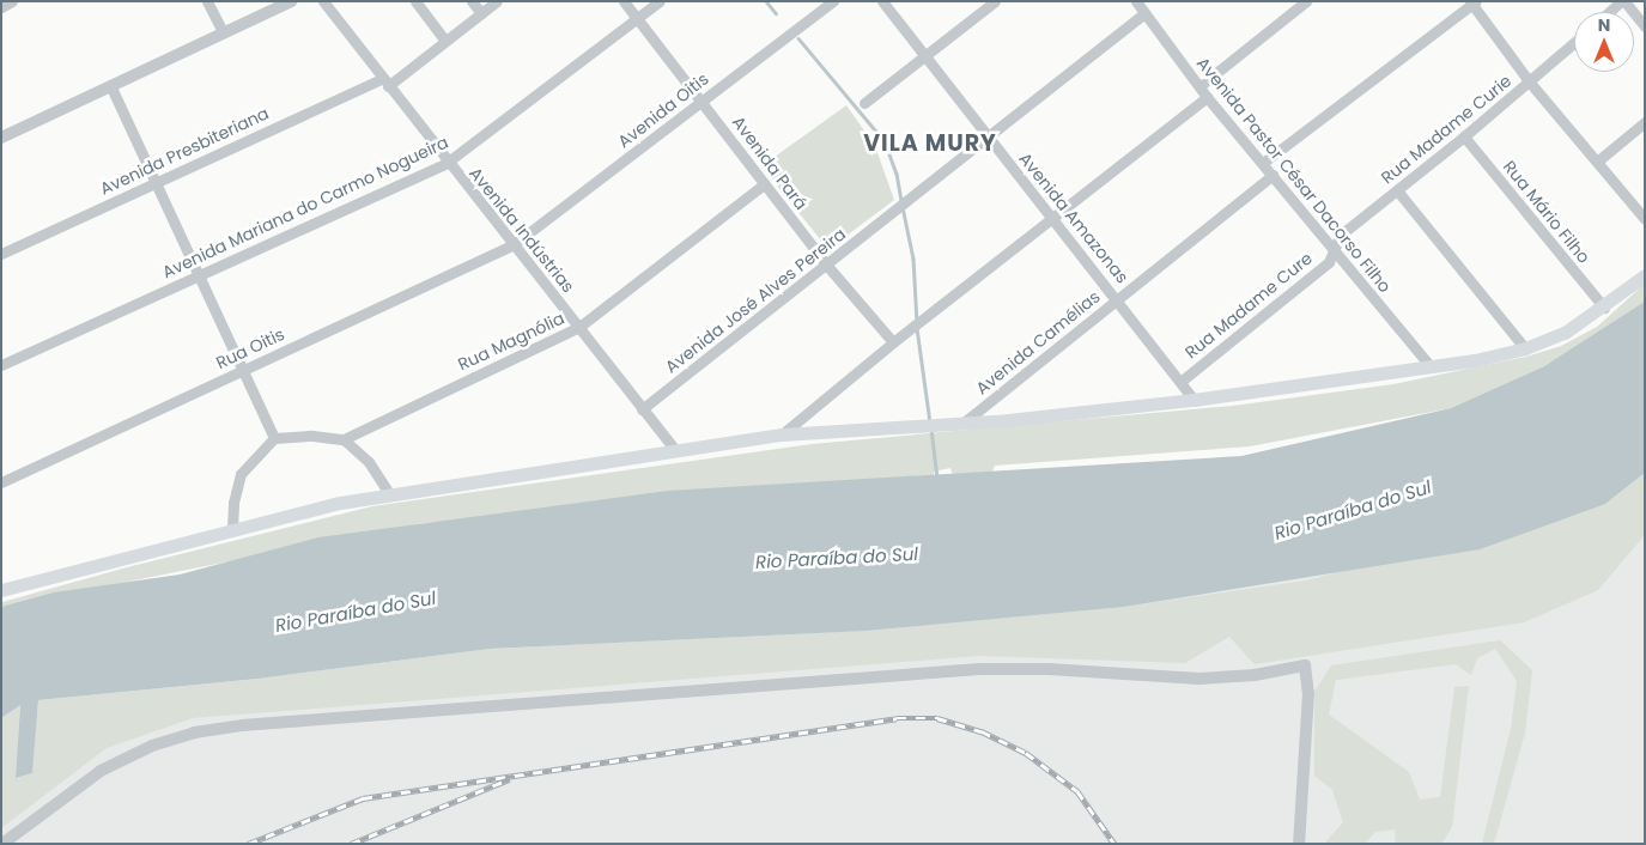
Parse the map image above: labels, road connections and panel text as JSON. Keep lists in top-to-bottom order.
{
  "streets": {
    "street": [
      "Avenida Oitis",
      "Rua Madame Curie",
      "Avenida Presbiteriana",
      "Avenida Pará",
      "Avenida Pastor César Dacorso Filho",
      "Avenida Mariana do Carmo Nogueira",
      "Rua Mário Filho",
      "Avenida Amazonas",
      "Avenida Indústrias",
      "Avenida José Alves Pereira",
      "Rua Madame Cure",
      "Rua Magnólia",
      "Avenida Camélias",
      "Rua Oitis"
    ]
  },
  "crossings": [
    ["Avenida Oitis", "Avenida Pará"],
    ["Avenida Oitis", "Avenida Indústrias"],
    ["Avenida Oitis", "Rua Oitis"],
    ["Rua Madame Curie", "Avenida Pastor César Dacorso Filho"],
    ["Rua Madame Curie", "Rua Mário Filho"],
    ["Rua Madame Curie", "Rua Madame Cure"],
    ["Avenida Presbiteriana", "Avenida Indústrias"],
    ["Avenida Pará", "Avenida Mariana do Carmo Nogueira"],
    ["Avenida Pará", "Avenida José Alves Pereira"],
    ["Avenida Pará", "Rua Magnólia"],
    ["Avenida Pastor César Dacorso Filho", "Rua Madame Cure"],
    ["Avenida Pastor César Dacorso Filho", "Avenida Camélias"],
    ["Avenida Mariana do Carmo Nogueira", "Avenida Indústrias"],
    ["Avenida Amazonas", "Avenida José Alves Pereira"],
    ["Avenida Amazonas", "Rua Madame Cure"],
    ["Avenida Amazonas", "Avenida Camélias"],
    ["Avenida Indústrias", "Avenida José Alves Pereira"],
    ["Avenida Indústrias", "Rua Magnólia"],
    ["Avenida Indústrias", "Rua Oitis"]
  ],
  "districts": ["VILA MURY"],
  "water": ["Rio Paraíba do Sul"],
  "north": "top"
}
